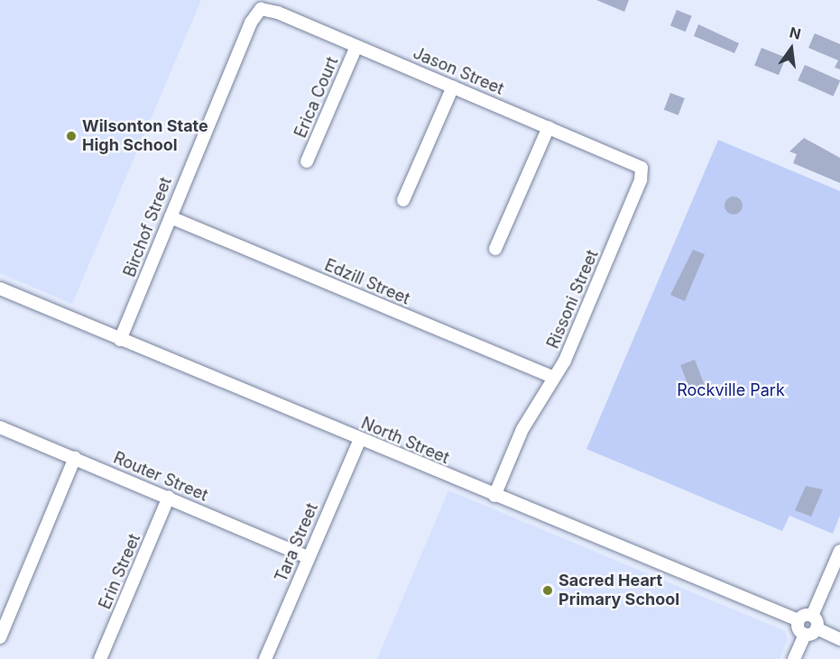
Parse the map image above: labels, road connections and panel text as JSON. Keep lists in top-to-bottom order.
{
  "streets": {
    "street": [
      "Jason Street",
      "Erica Court",
      "Birchof Street",
      "Edzill Street",
      "Rissoni Street",
      "North Street",
      "Router Street",
      "Tara Street",
      "Erin Street"
    ]
  },
  "crossings": [
    ["Jason Street", "Erica Court"],
    ["Jason Street", "Birchof Street"],
    ["Jason Street", "Rissoni Street"],
    ["Birchof Street", "Edzill Street"],
    ["Birchof Street", "North Street"],
    ["Edzill Street", "Rissoni Street"],
    ["Rissoni Street", "North Street"],
    ["North Street", "Tara Street"],
    ["Router Street", "Tara Street"],
    ["Router Street", "Erin Street"]
  ],
  "parks": ["Rockville Park"],
  "places": ["Wilsonton State High School", "Sacred Heart Primary School"],
  "north": "top"
}
